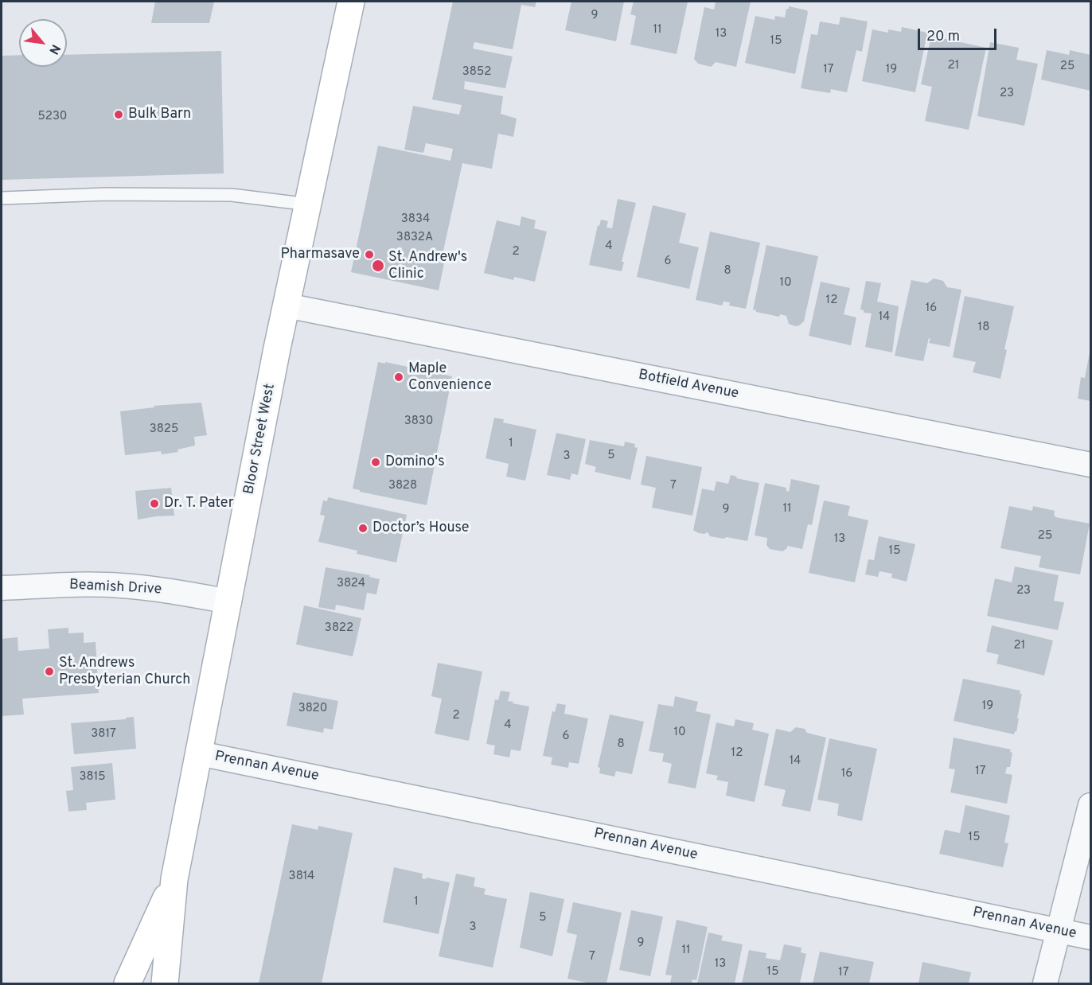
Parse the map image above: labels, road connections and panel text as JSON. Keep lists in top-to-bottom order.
{
  "streets": {
    "main road": ["Bloor Street West"],
    "street": ["Botfield Avenue", "Beamish Drive", "Prennan Avenue"]
  },
  "crossings": [
    ["Botfield Avenue", "Bloor Street West"],
    ["Bloor Street West", "Beamish Drive"],
    ["Bloor Street West", "Prennan Avenue"]
  ],
  "places": [
    "Bulk Barn",
    "Pharmasave",
    "St. Andrew's Clinic",
    "Maple Convenience",
    "Domino's",
    "Dr. T. Pater",
    "Doctor’s House",
    "St. Andrews Presbyterian Church"
  ],
  "house_numbers": [
    "9",
    "11",
    "13",
    "15",
    "21",
    "25",
    "17",
    "19",
    "3852",
    "23",
    "5230",
    "3834",
    "3832A",
    "4",
    "2",
    "6",
    "8",
    "10",
    "12",
    "16",
    "14",
    "18",
    "3830",
    "3825",
    "1",
    "5",
    "3",
    "3828",
    "7",
    "11",
    "9",
    "25",
    "13",
    "15",
    "3824",
    "23",
    "3822",
    "21",
    "19",
    "3820",
    "2",
    "4",
    "10",
    "3817",
    "6",
    "8",
    "12",
    "14",
    "17",
    "16",
    "3815",
    "15",
    "3814",
    "1",
    "5",
    "3",
    "9",
    "11",
    "7",
    "13",
    "15",
    "17"
  ],
  "scale_bar": "20 m",
  "north": "bottom right"
}
